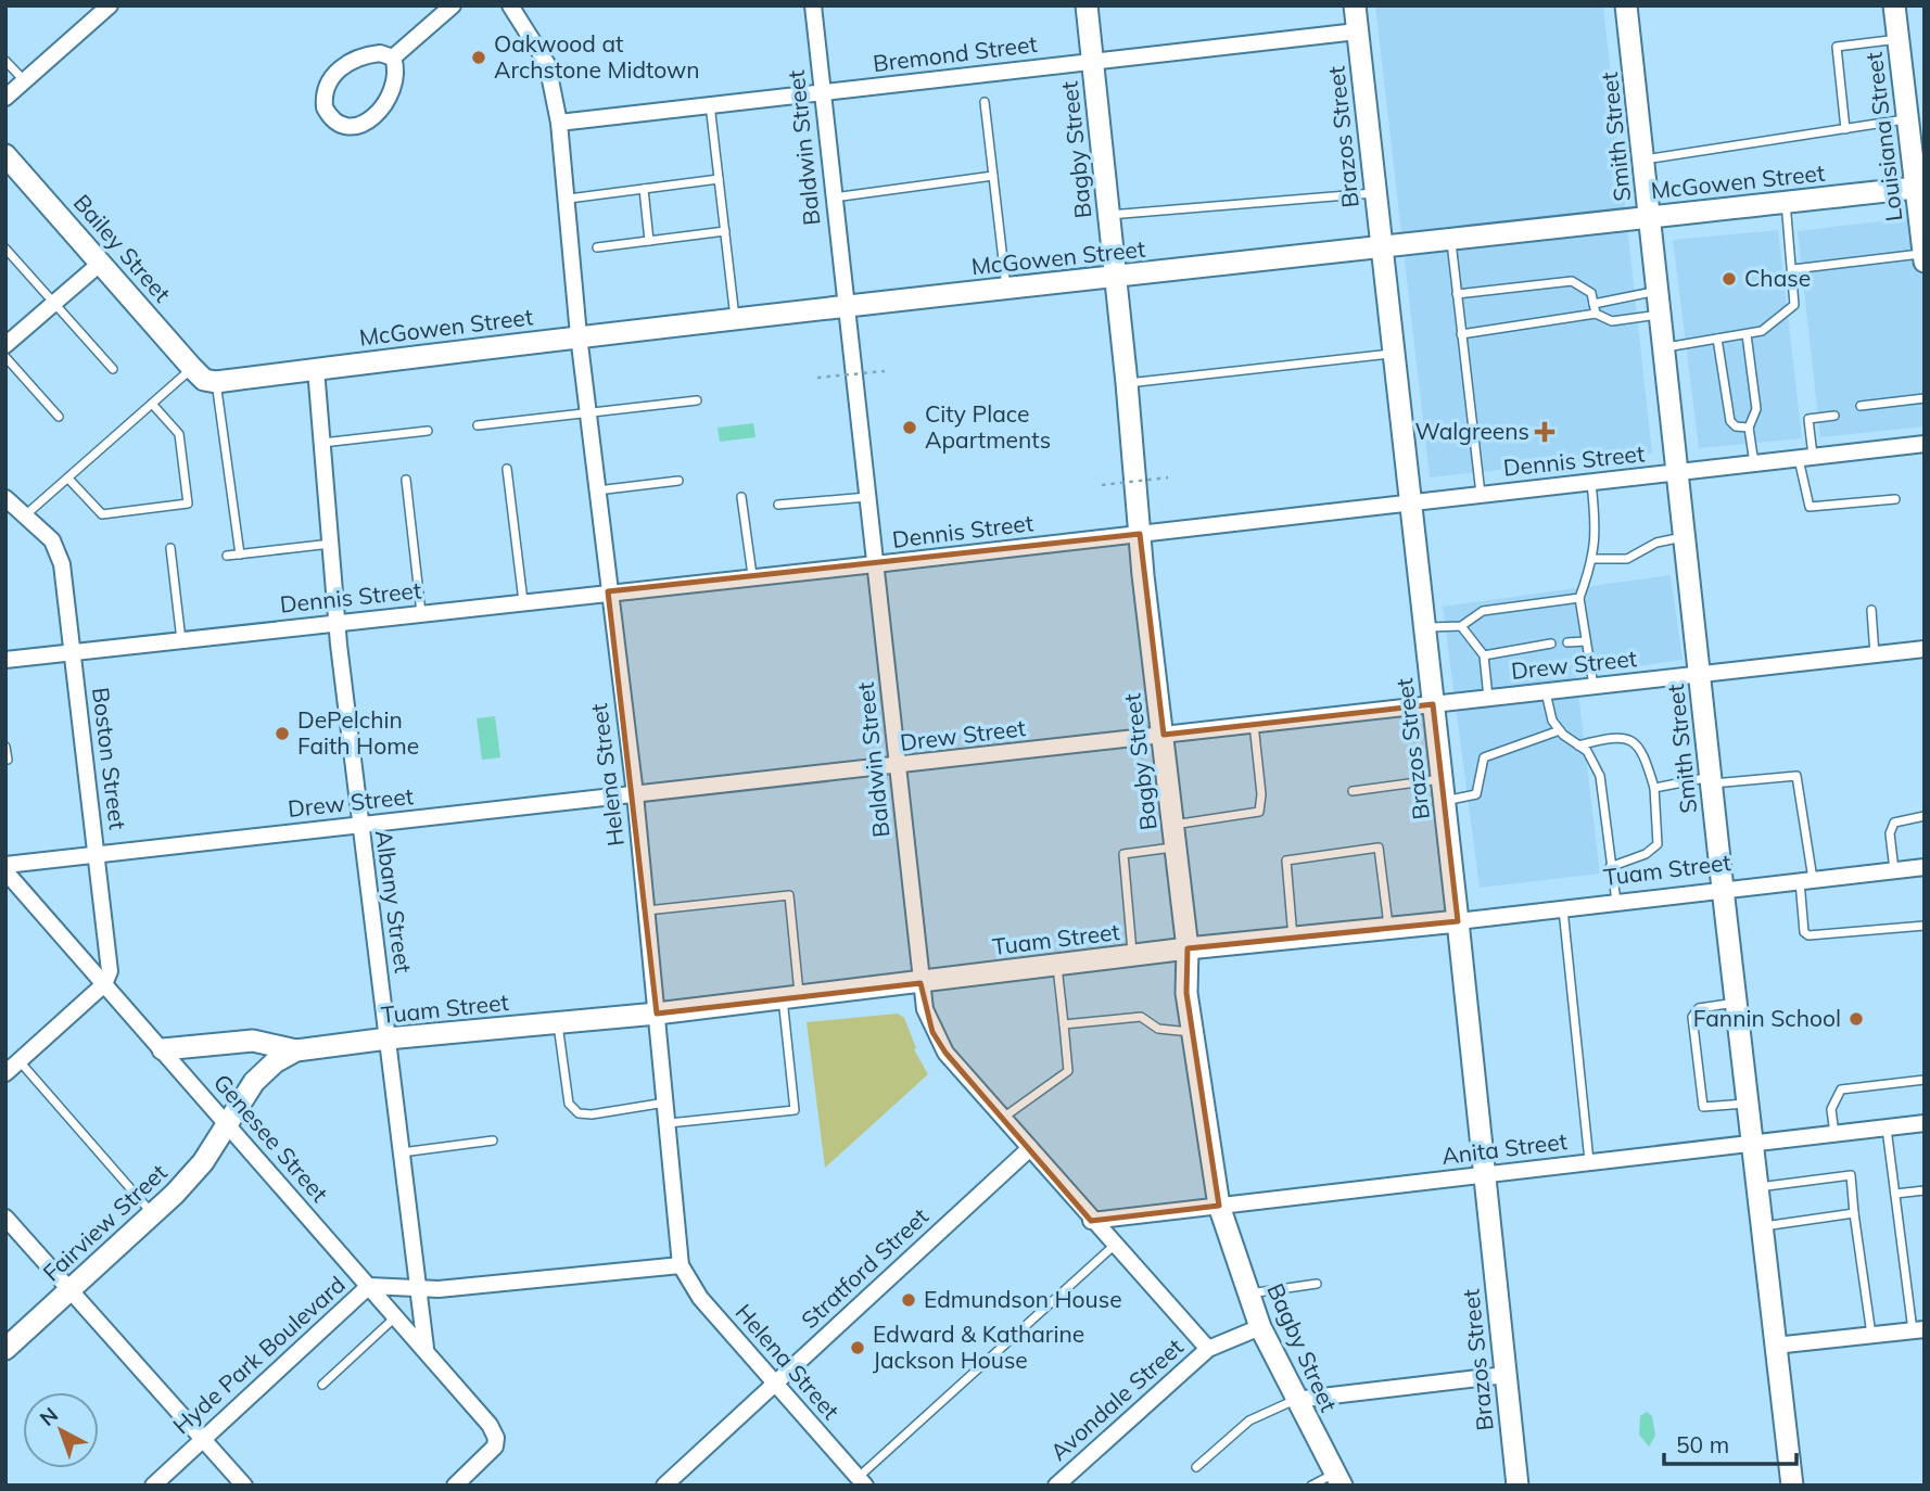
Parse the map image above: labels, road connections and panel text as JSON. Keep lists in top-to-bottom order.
{
  "streets": {
    "main road": [
      "Brazos Street",
      "Smith Street",
      "Louisiana Street",
      "Bagby Street",
      "McGowen Street",
      "Bailey Street",
      "Tuam Street",
      "Fairview Street"
    ],
    "street": [
      "Bremond Street",
      "Baldwin Street",
      "Dennis Street",
      "Drew Street",
      "Boston Street",
      "Helena Street",
      "Albany Street",
      "Genesee Street",
      "Anita Street",
      "Stratford Street",
      "Hyde Park Boulevard",
      "Avondale Street"
    ]
  },
  "crossings": [
    ["Bremond Street", "Brazos Street"],
    ["Bremond Street", "Baldwin Street"],
    ["Bremond Street", "Bagby Street"],
    ["Bremond Street", "Helena Street"],
    ["Brazos Street", "McGowen Street"],
    ["Brazos Street", "Dennis Street"],
    ["Brazos Street", "Drew Street"],
    ["Brazos Street", "Tuam Street"],
    ["Brazos Street", "Anita Street"],
    ["Smith Street", "McGowen Street"],
    ["Smith Street", "Dennis Street"],
    ["Smith Street", "Drew Street"],
    ["Smith Street", "Tuam Street"],
    ["Smith Street", "Anita Street"],
    ["Louisiana Street", "McGowen Street"],
    ["Baldwin Street", "McGowen Street"],
    ["Baldwin Street", "Dennis Street"],
    ["Baldwin Street", "Drew Street"],
    ["Baldwin Street", "Tuam Street"],
    ["Baldwin Street", "Anita Street"],
    ["Baldwin Street", "Stratford Street"],
    ["Baldwin Street", "Avondale Street"],
    ["Bagby Street", "McGowen Street"],
    ["Bagby Street", "Dennis Street"],
    ["Bagby Street", "Drew Street"],
    ["Bagby Street", "Tuam Street"],
    ["Bagby Street", "Anita Street"],
    ["McGowen Street", "Bailey Street"],
    ["McGowen Street", "Helena Street"],
    ["McGowen Street", "Albany Street"],
    ["Dennis Street", "Boston Street"],
    ["Dennis Street", "Helena Street"],
    ["Dennis Street", "Albany Street"],
    ["Drew Street", "Boston Street"],
    ["Drew Street", "Helena Street"],
    ["Drew Street", "Albany Street"],
    ["Boston Street", "Genesee Street"],
    ["Helena Street", "Tuam Street"],
    ["Helena Street", "Stratford Street"],
    ["Helena Street", "Hyde Park Boulevard"],
    ["Tuam Street", "Albany Street"],
    ["Tuam Street", "Genesee Street"],
    ["Tuam Street", "Fairview Street"],
    ["Albany Street", "Genesee Street"],
    ["Albany Street", "Hyde Park Boulevard"],
    ["Genesee Street", "Fairview Street"],
    ["Genesee Street", "Hyde Park Boulevard"]
  ],
  "places": {
    "other": [
      "Oakwood at Archstone Midtown",
      "Chase",
      "City Place Apartments",
      "DePelchin Faith Home",
      "Fannin School",
      "Edmundson House",
      "Edward & Katharine Jackson House"
    ],
    "health": ["Walgreens"]
  },
  "scale_bar": "50 m",
  "north": "top left"
}
